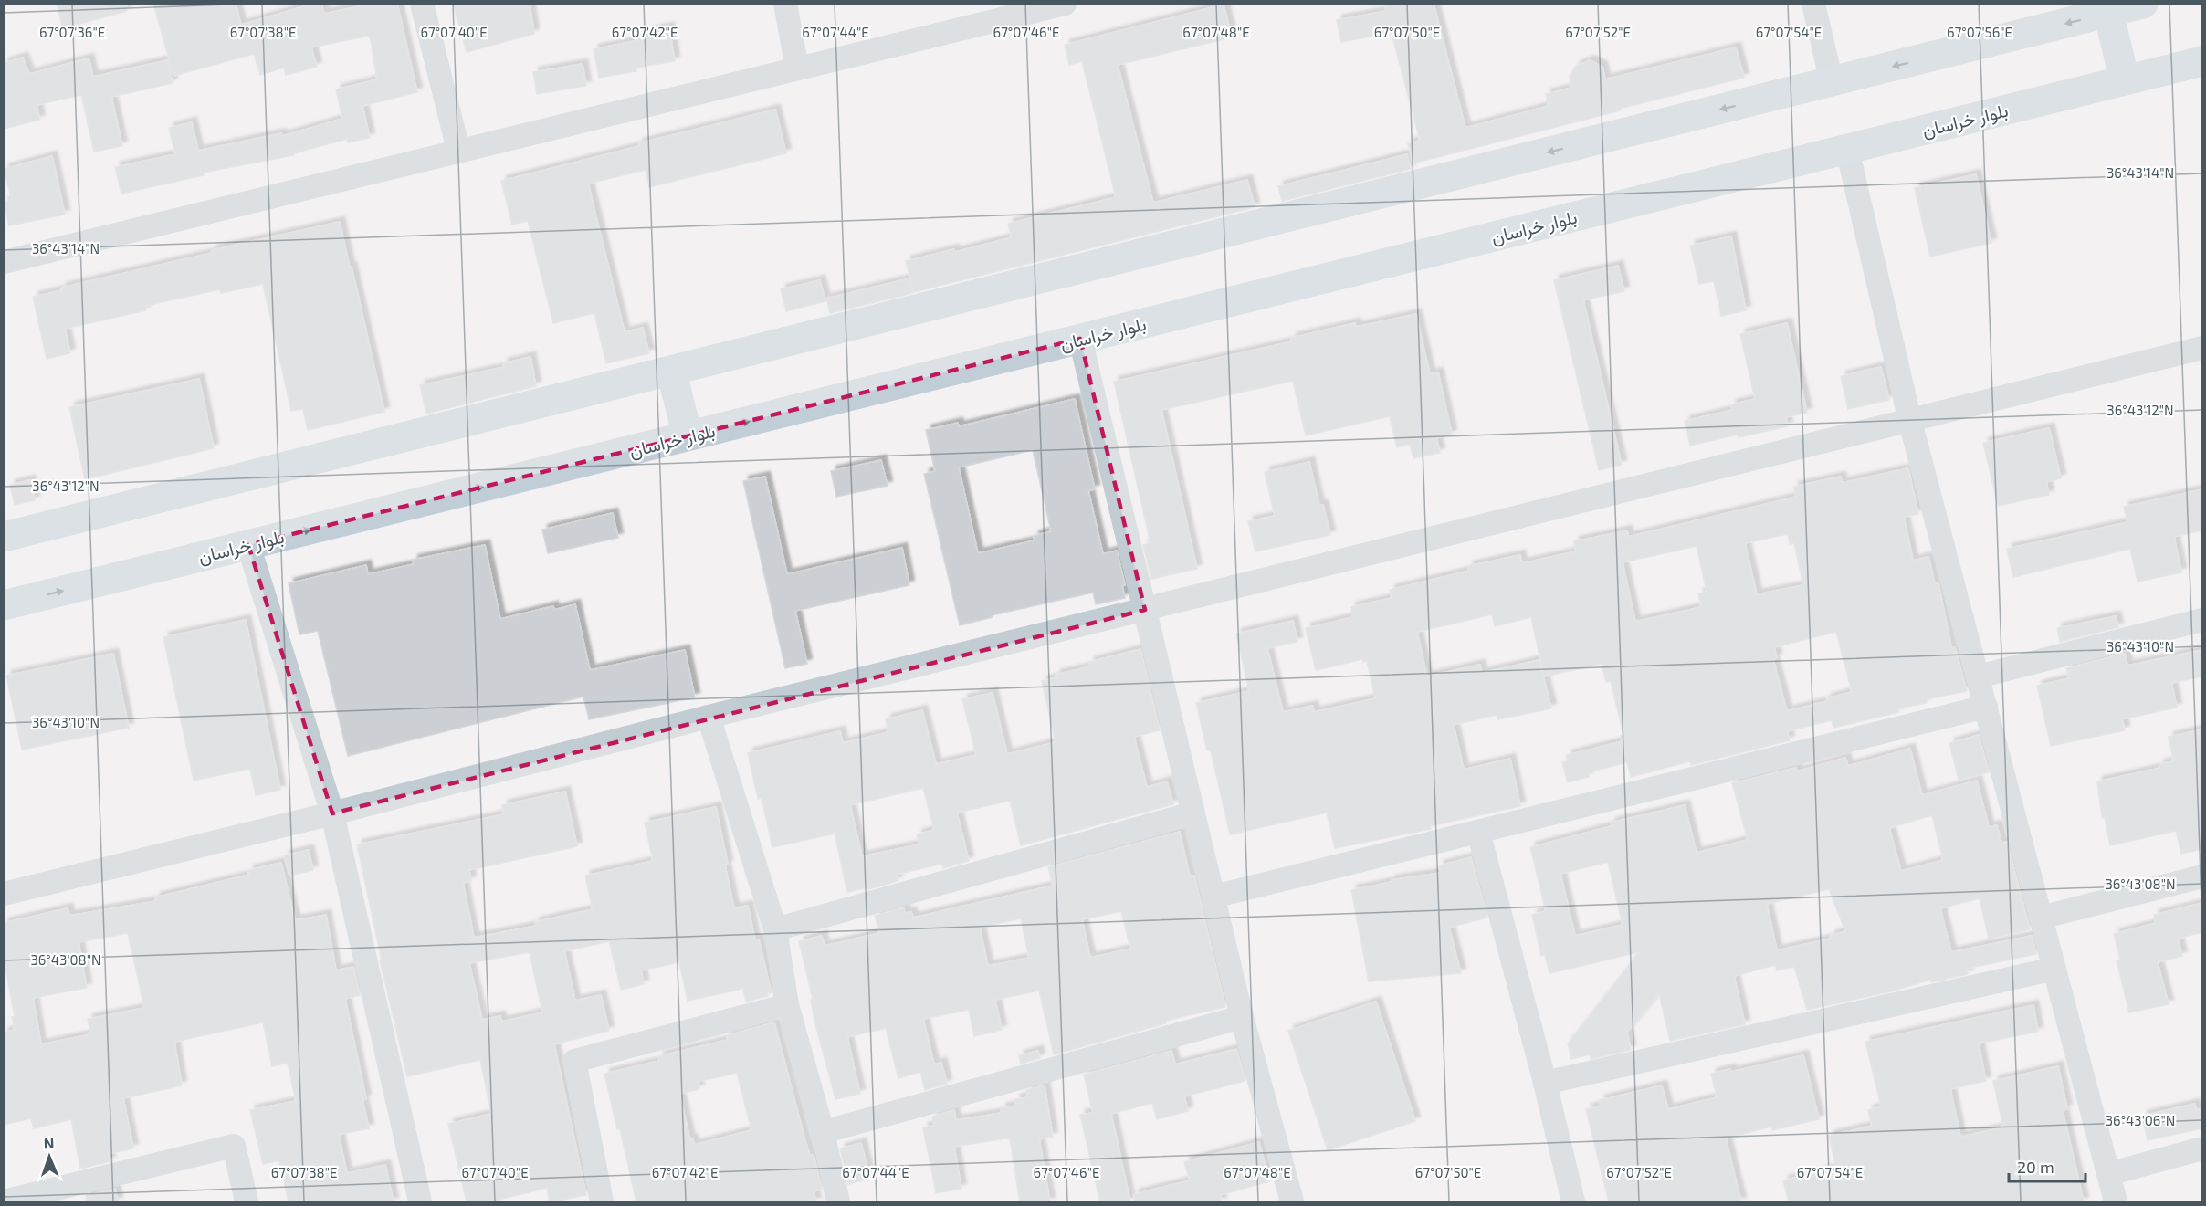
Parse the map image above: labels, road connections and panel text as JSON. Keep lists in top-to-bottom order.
{
  "streets": {
    "main road": ["بلوار خراسان"]
  },
  "scale_bar": "20 m",
  "north": "top",
  "coordinates": [
    "67°07'36\"E",
    "67°07'38\"E",
    "67°07'40\"E",
    "67°07'42\"E",
    "67°07'44\"E",
    "67°07'46\"E",
    "67°07'48\"E",
    "67°07'50\"E",
    "67°07'52\"E",
    "67°07'54\"E",
    "67°07'56\"E",
    "36°43'14\"N",
    "36°43'12\"N",
    "36°43'10\"N",
    "36°43'08\"N",
    "36°43'06\"N"
  ]
}
